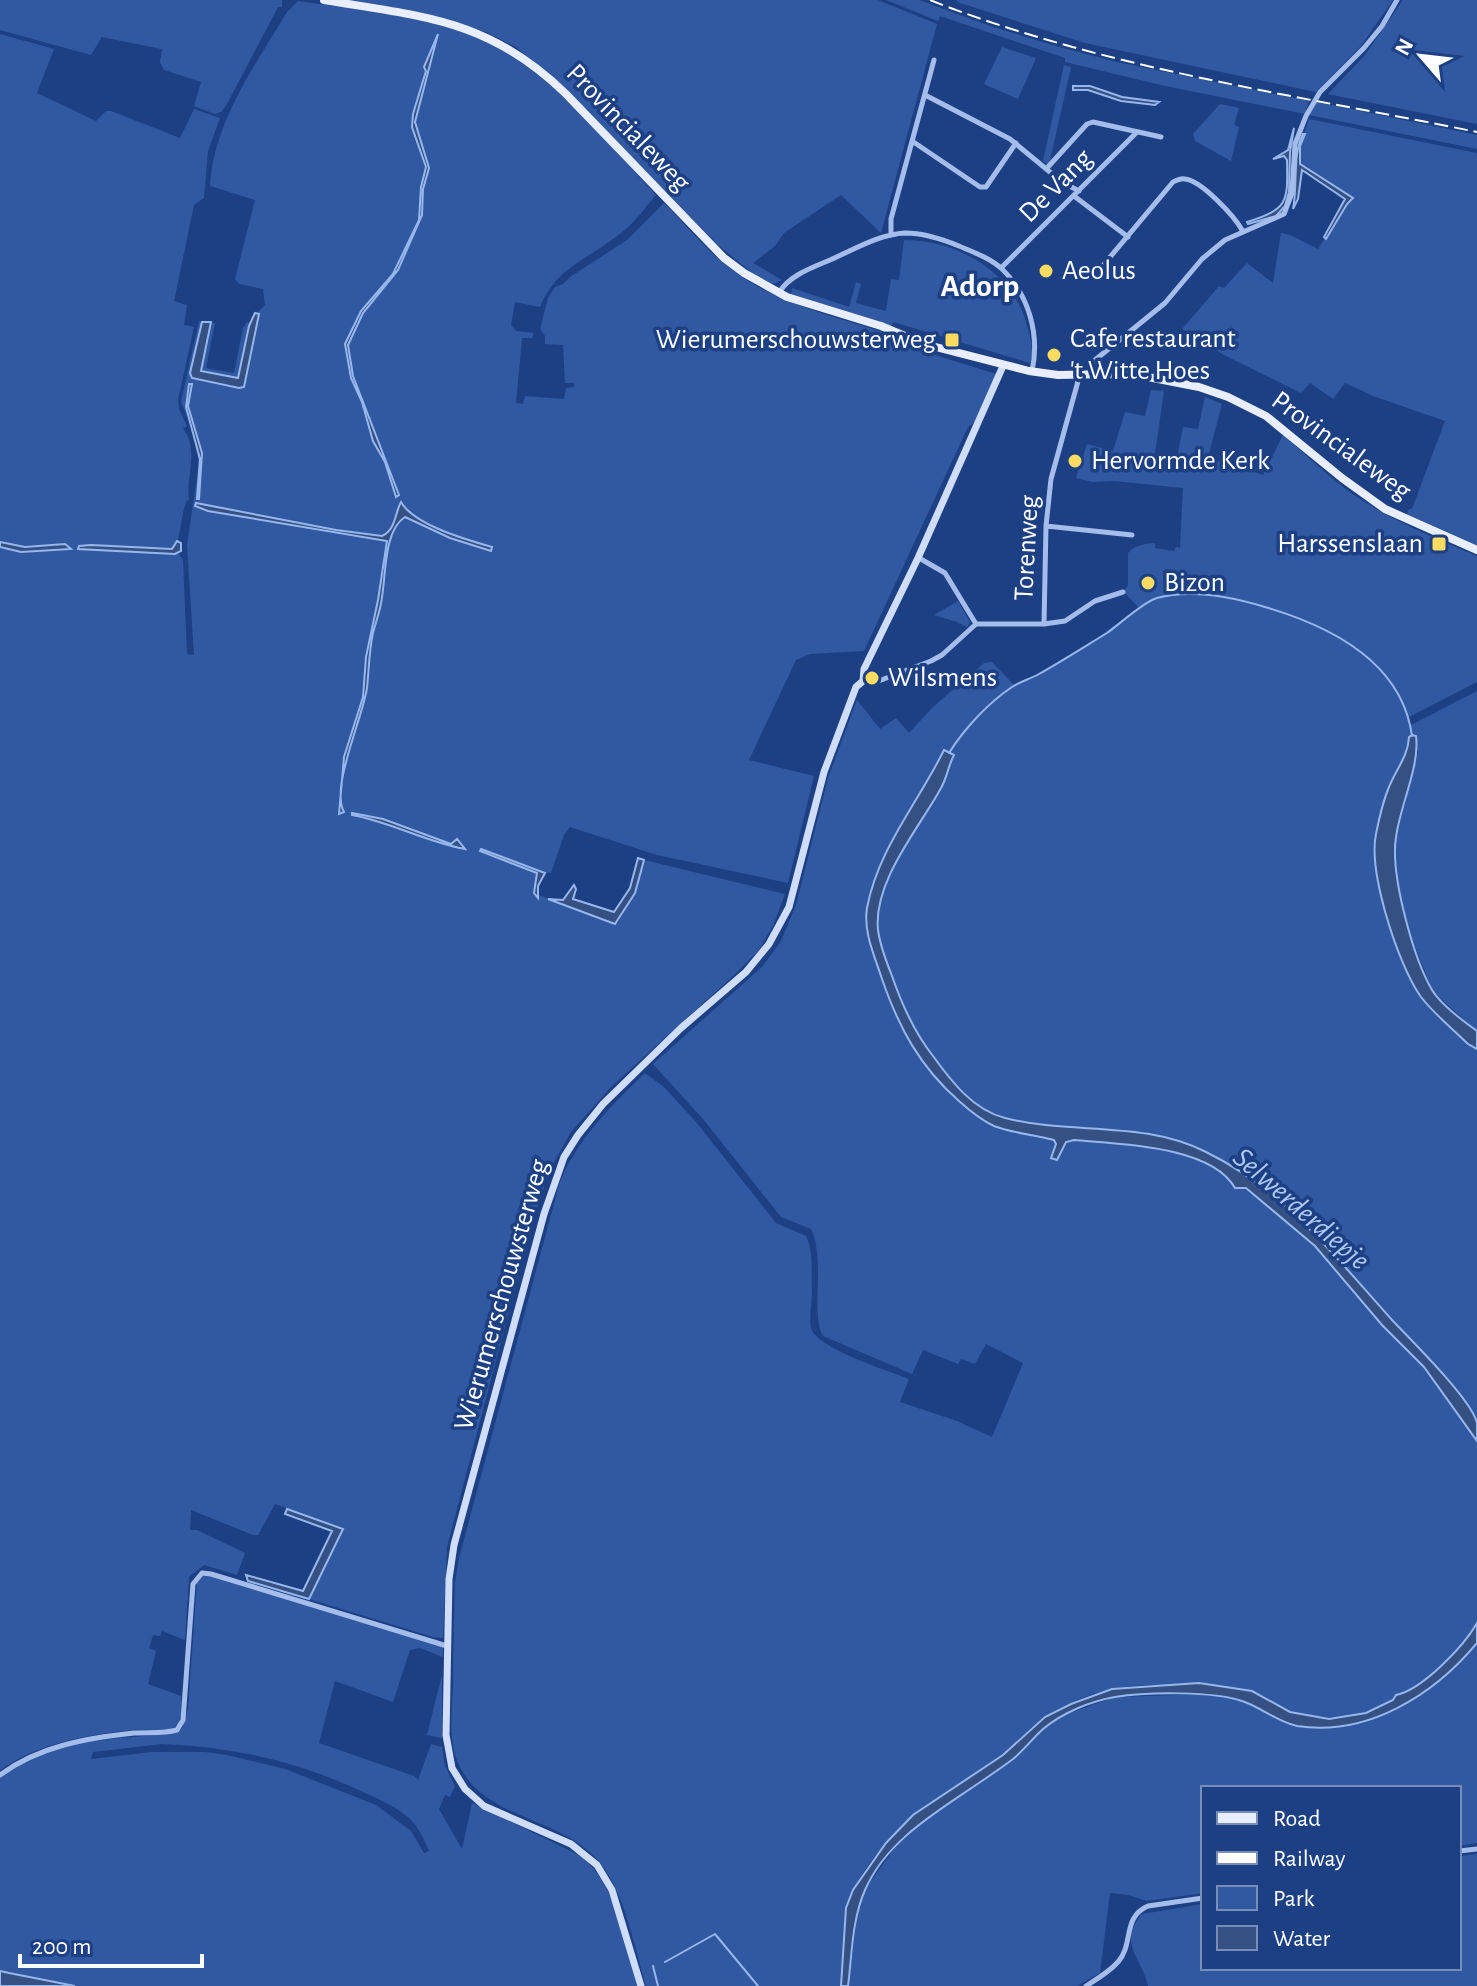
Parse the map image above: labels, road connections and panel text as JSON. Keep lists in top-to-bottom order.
{
  "streets": {
    "main road": ["Provincialeweg"],
    "street": ["De Vang", "Torenweg", "Wierumerschouwsterweg"]
  },
  "crossings": [
    ["Provincialeweg", "Torenweg"],
    ["Provincialeweg", "Wierumerschouwsterweg"],
    ["Torenweg", "Wierumerschouwsterweg"]
  ],
  "districts": ["Adorp"],
  "water": ["Selwerderdiepje"],
  "places": {
    "other": [
      "Aeolus",
      "Cafe restaurant 't Witte Hoes",
      "Hervormde Kerk",
      "Bizon",
      "Wilsmens"
    ],
    "transit": ["Wierumerschouwsterweg", "Harssenslaan"]
  },
  "legend": [
    "Road",
    "Railway",
    "Park",
    "Water"
  ],
  "scale_bar": "200 m",
  "north": "top left"
}
